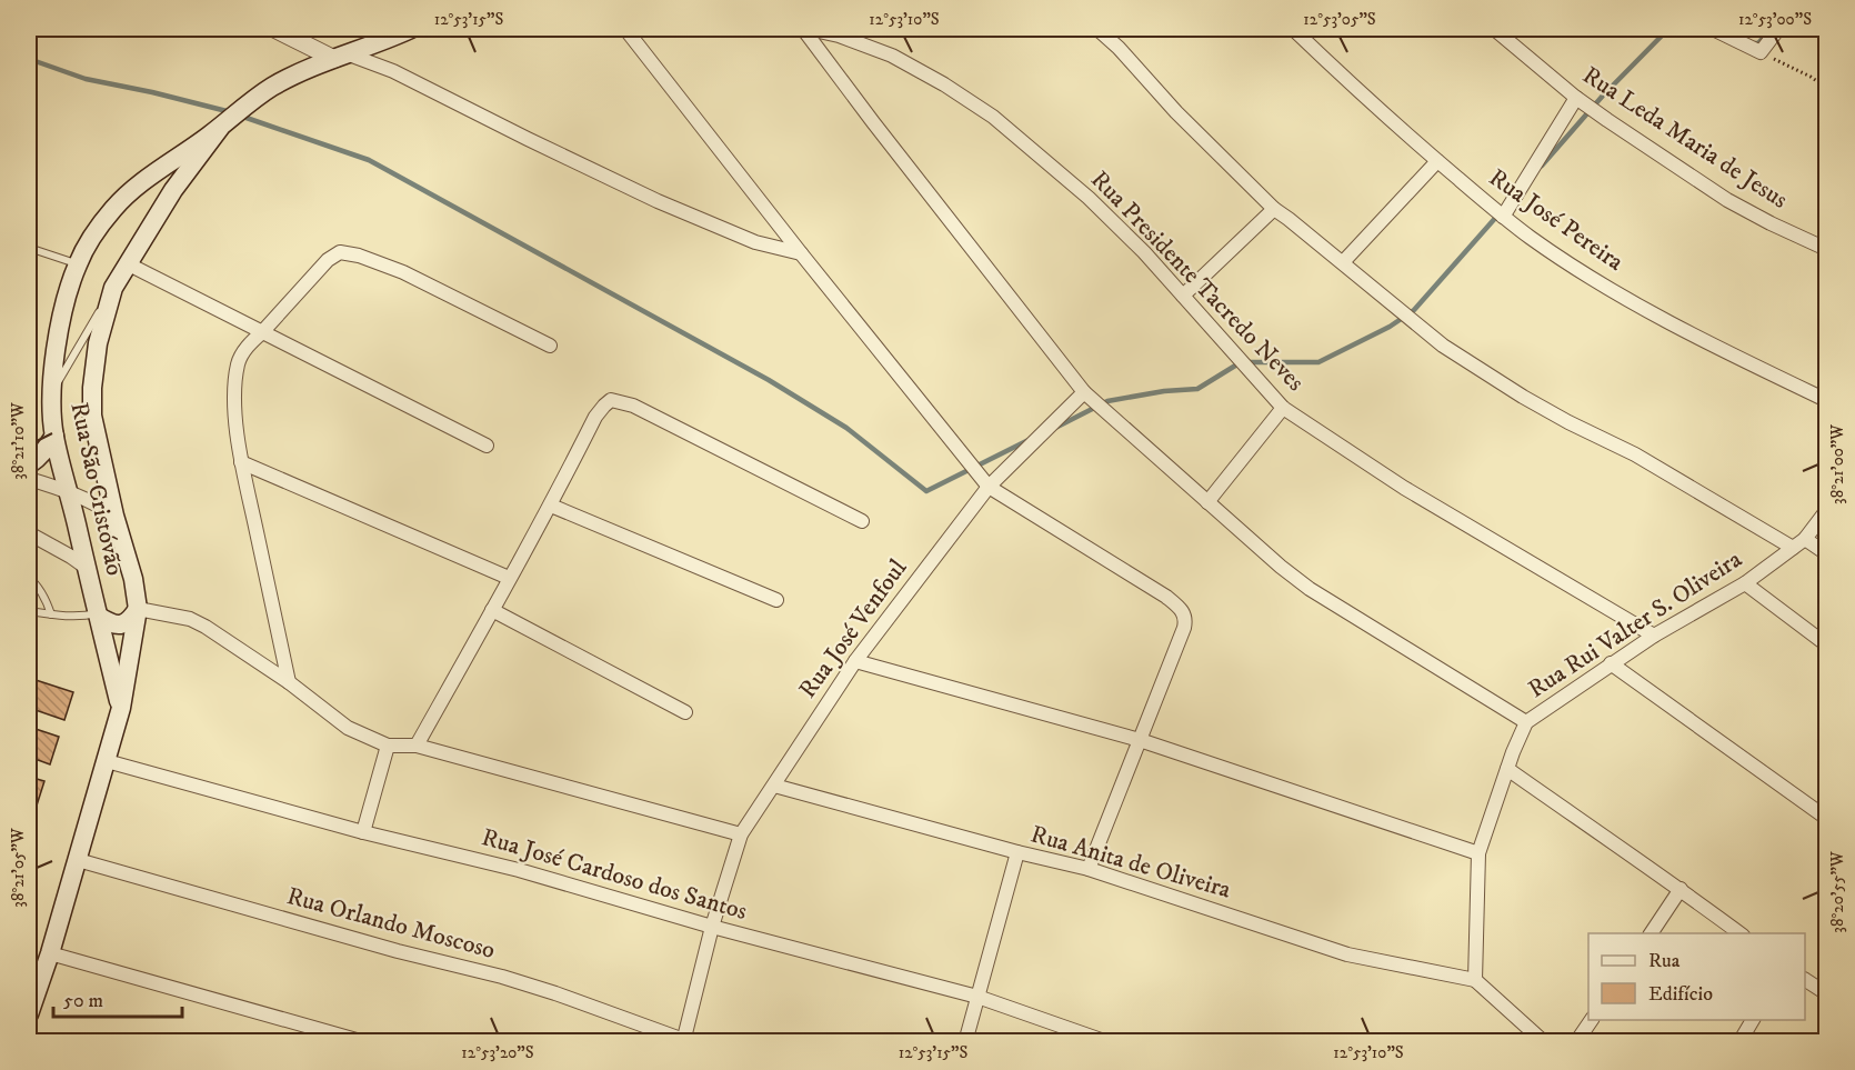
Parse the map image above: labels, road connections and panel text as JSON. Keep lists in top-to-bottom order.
{
  "streets": {
    "main road": ["Rua São Cristóvão"],
    "street": [
      "Rua Leda Maria de Jesus",
      "Rua José Pereira",
      "Rua Presidente Tacredo Neves",
      "Rua Rui Valter S. Oliveira",
      "Rua José Venfoul",
      "Rua Anita de Oliveira",
      "Rua José Cardoso dos Santos",
      "Rua Orlando Moscoso"
    ]
  },
  "crossings": [
    ["Rua Presidente Tacredo Neves", "Rua Rui Valter S. Oliveira"],
    ["Rua São Cristóvão", "Rua José Cardoso dos Santos"],
    ["Rua São Cristóvão", "Rua Orlando Moscoso"],
    ["Rua Rui Valter S. Oliveira", "Rua Anita de Oliveira"],
    ["Rua José Venfoul", "Rua Anita de Oliveira"],
    ["Rua José Venfoul", "Rua José Cardoso dos Santos"],
    ["Rua José Venfoul", "Rua Orlando Moscoso"]
  ],
  "legend": ["Rua", "Edifício"],
  "scale_bar": "50 m",
  "coordinates": [
    "12°53'15\"S",
    "12°53'10\"S",
    "12°53'05\"S",
    "12°53'00\"S",
    "38°21'10\"W",
    "38°21'00\"W",
    "38°21'05\"W",
    "38°20'55\"W",
    "12°53'20\"S"
  ]
}
